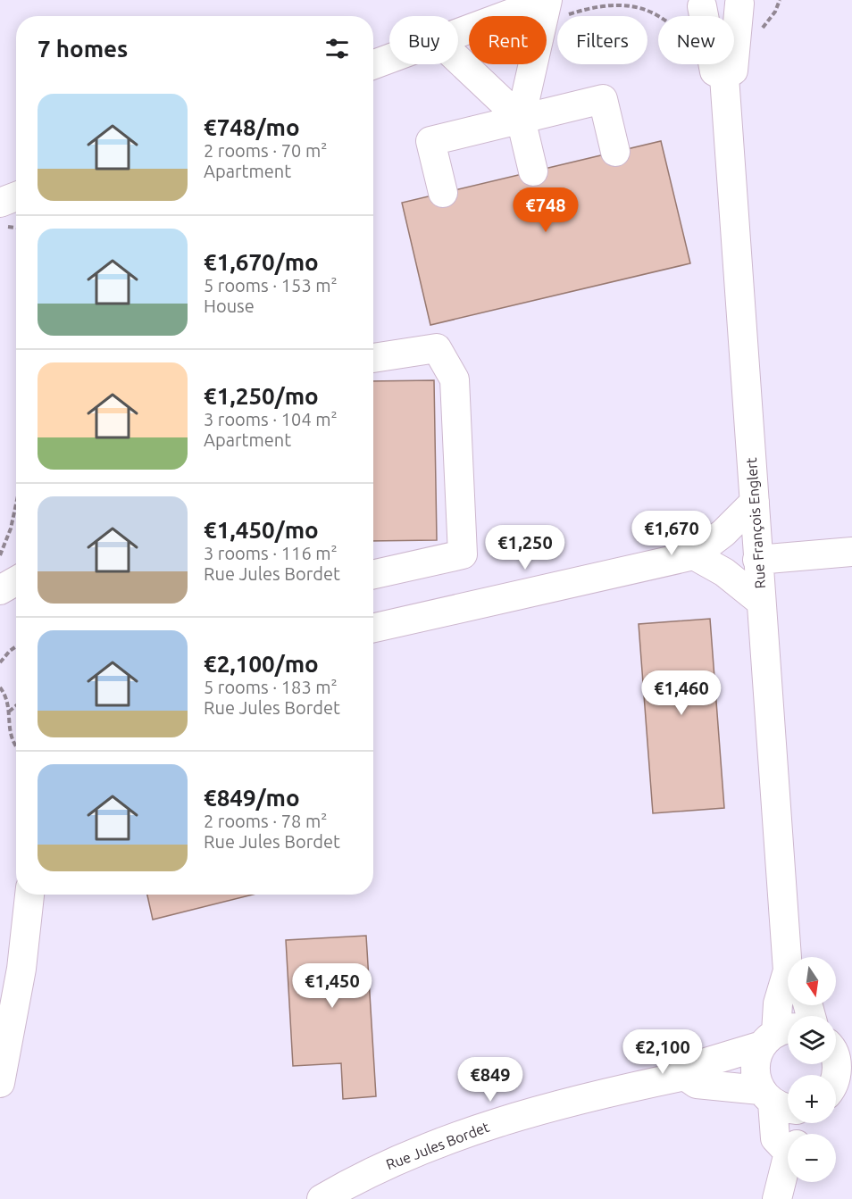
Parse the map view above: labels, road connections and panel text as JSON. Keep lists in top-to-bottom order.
{
  "streets": {
    "street": ["Rue François Englert", "Rue Jules Bordet"]
  },
  "north": "bottom",
  "page": {
    "chip": [
      "Buy",
      "Rent",
      "Filters",
      "New"
    ],
    "heading": "7 homes",
    "list": [
      {
        "name": "€748/mo",
        "note": "2 rooms · 70 m² · Apartment"
      },
      {
        "name": "€1,670/mo",
        "note": "5 rooms · 153 m² · House"
      },
      {
        "name": "€1,250/mo",
        "note": "3 rooms · 104 m² · Apartment"
      },
      {
        "name": "€1,450/mo",
        "note": "3 rooms · 116 m² · Rue Jules Bordet"
      },
      {
        "name": "€2,100/mo",
        "note": "5 rooms · 183 m² · Rue Jules Bordet"
      },
      {
        "name": "€849/mo",
        "note": "2 rooms · 78 m² · Rue Jules Bordet"
      }
    ],
    "price": [
      "€748",
      "€1,670",
      "€1,250",
      "€1,460",
      "€1,450",
      "€2,100",
      "€849"
    ],
    "map_buttons": ["+", "−"]
  }
}
